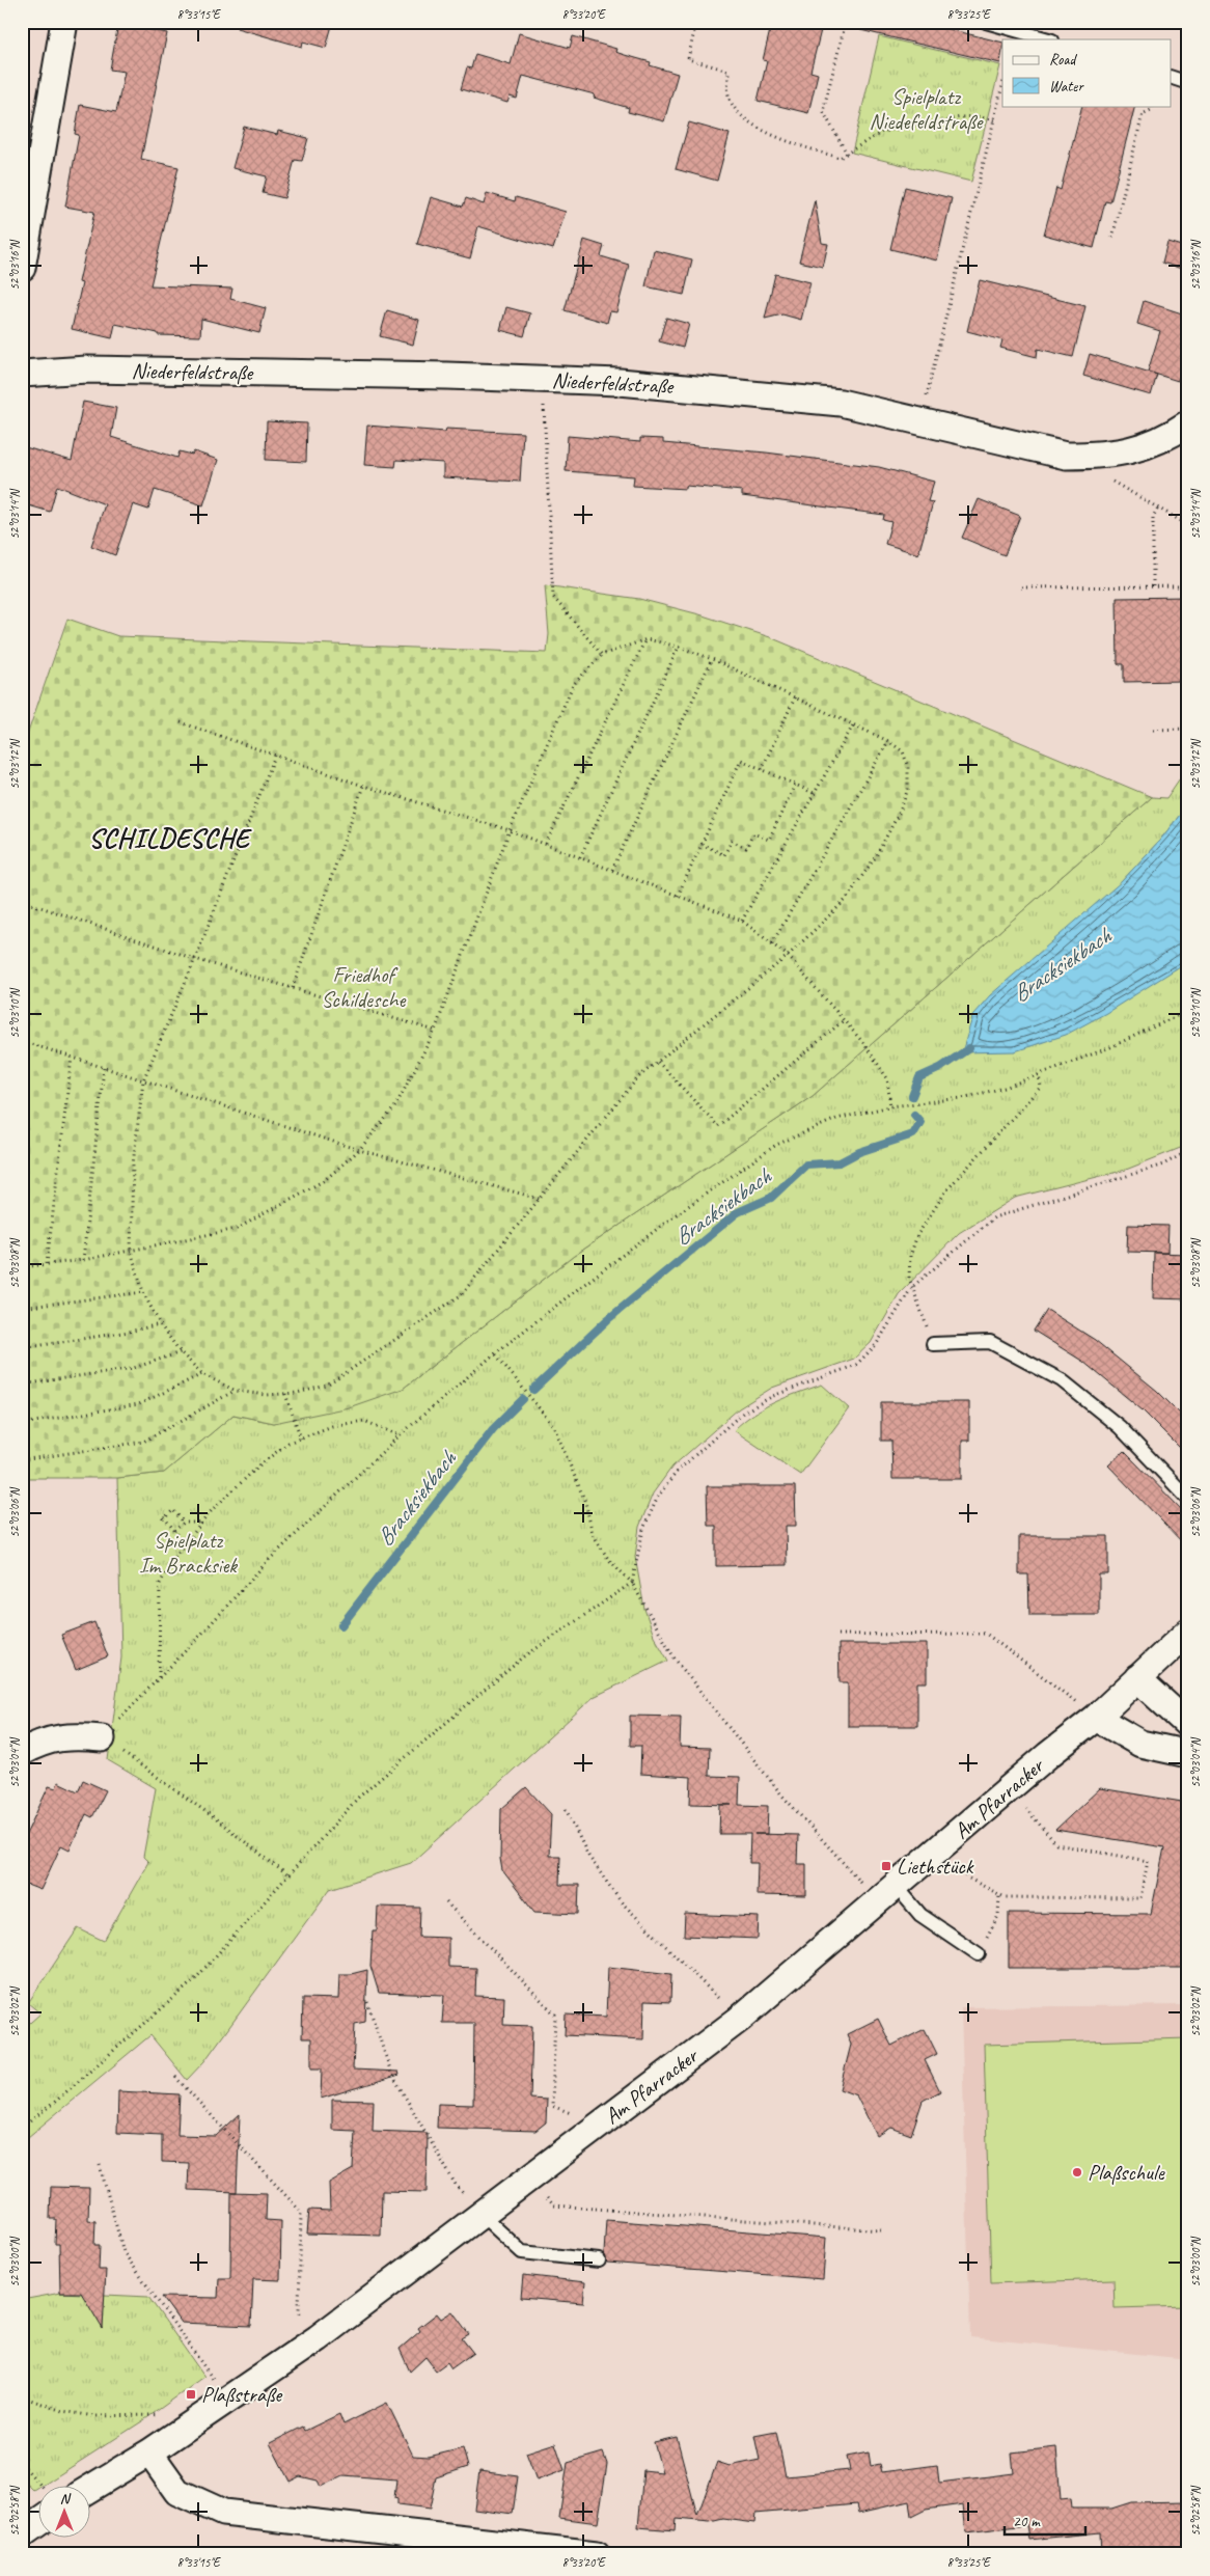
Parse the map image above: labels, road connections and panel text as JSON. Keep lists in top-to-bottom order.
{
  "streets": {
    "street": ["Niederfeldstraße", "Am Pfarracker"]
  },
  "districts": ["SCHILDESCHE"],
  "water": ["Bracksiekbach"],
  "parks": ["Spielplatz Niedefeldstraße", "Friedhof Schildesche", "Spielplatz Im Bracksiek"],
  "places": {
    "transit": ["Liethstück", "Plaßstraße"],
    "other": ["Plaßschule"]
  },
  "legend": ["Road", "Water"],
  "scale_bar": "20 m",
  "north": "top",
  "coordinates": [
    "8°33'15\"E",
    "8°33'20\"E",
    "8°33'25\"E",
    "52°03'16\"N",
    "52°03'14\"N",
    "52°03'12\"N",
    "52°03'10\"N",
    "52°03'08\"N",
    "52°03'06\"N",
    "52°03'04\"N",
    "52°03'02\"N",
    "52°03'00\"N",
    "52°02'58\"N"
  ]
}
